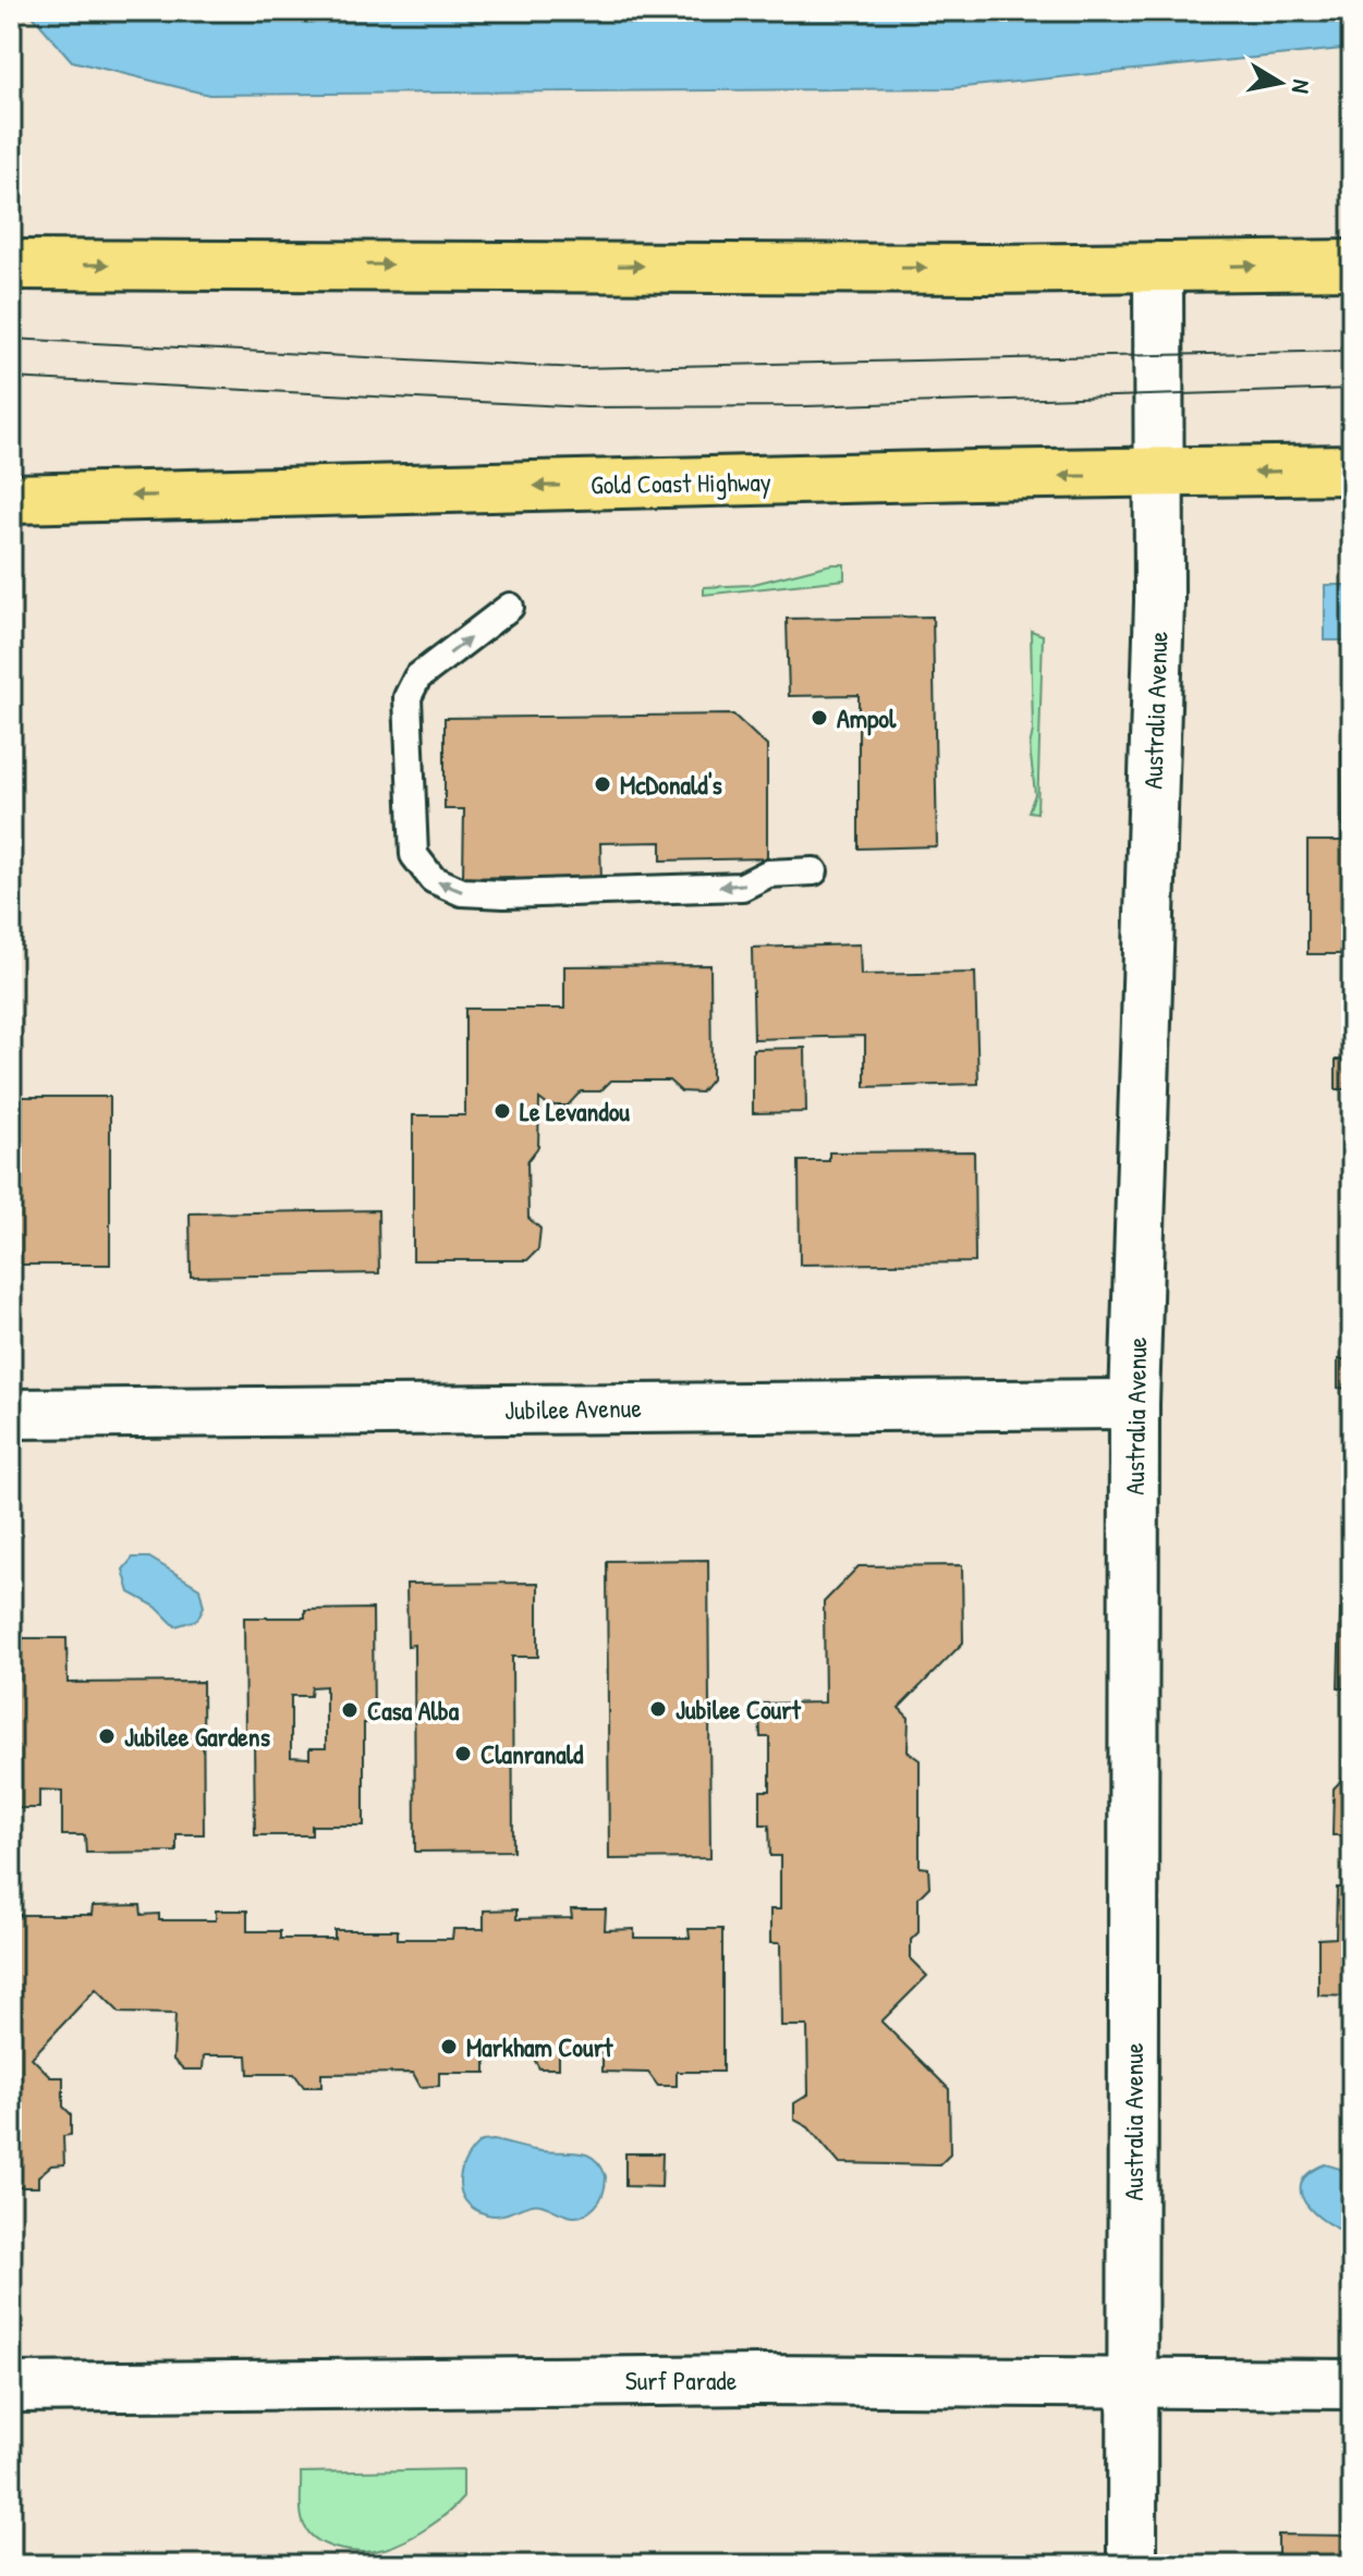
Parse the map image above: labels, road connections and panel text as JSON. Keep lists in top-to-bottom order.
{
  "streets": {
    "highway": ["Gold Coast Highway"],
    "street": ["Australia Avenue", "Jubilee Avenue", "Surf Parade"]
  },
  "crossings": [
    ["Gold Coast Highway", "Australia Avenue"],
    ["Australia Avenue", "Jubilee Avenue"],
    ["Australia Avenue", "Surf Parade"]
  ],
  "places": [
    "Ampol",
    "McDonald's",
    "Le Levandou",
    "Jubilee Court",
    "Casa Alba",
    "Jubilee Gardens",
    "Clanranald",
    "Markham Court"
  ],
  "north": "right"
}
